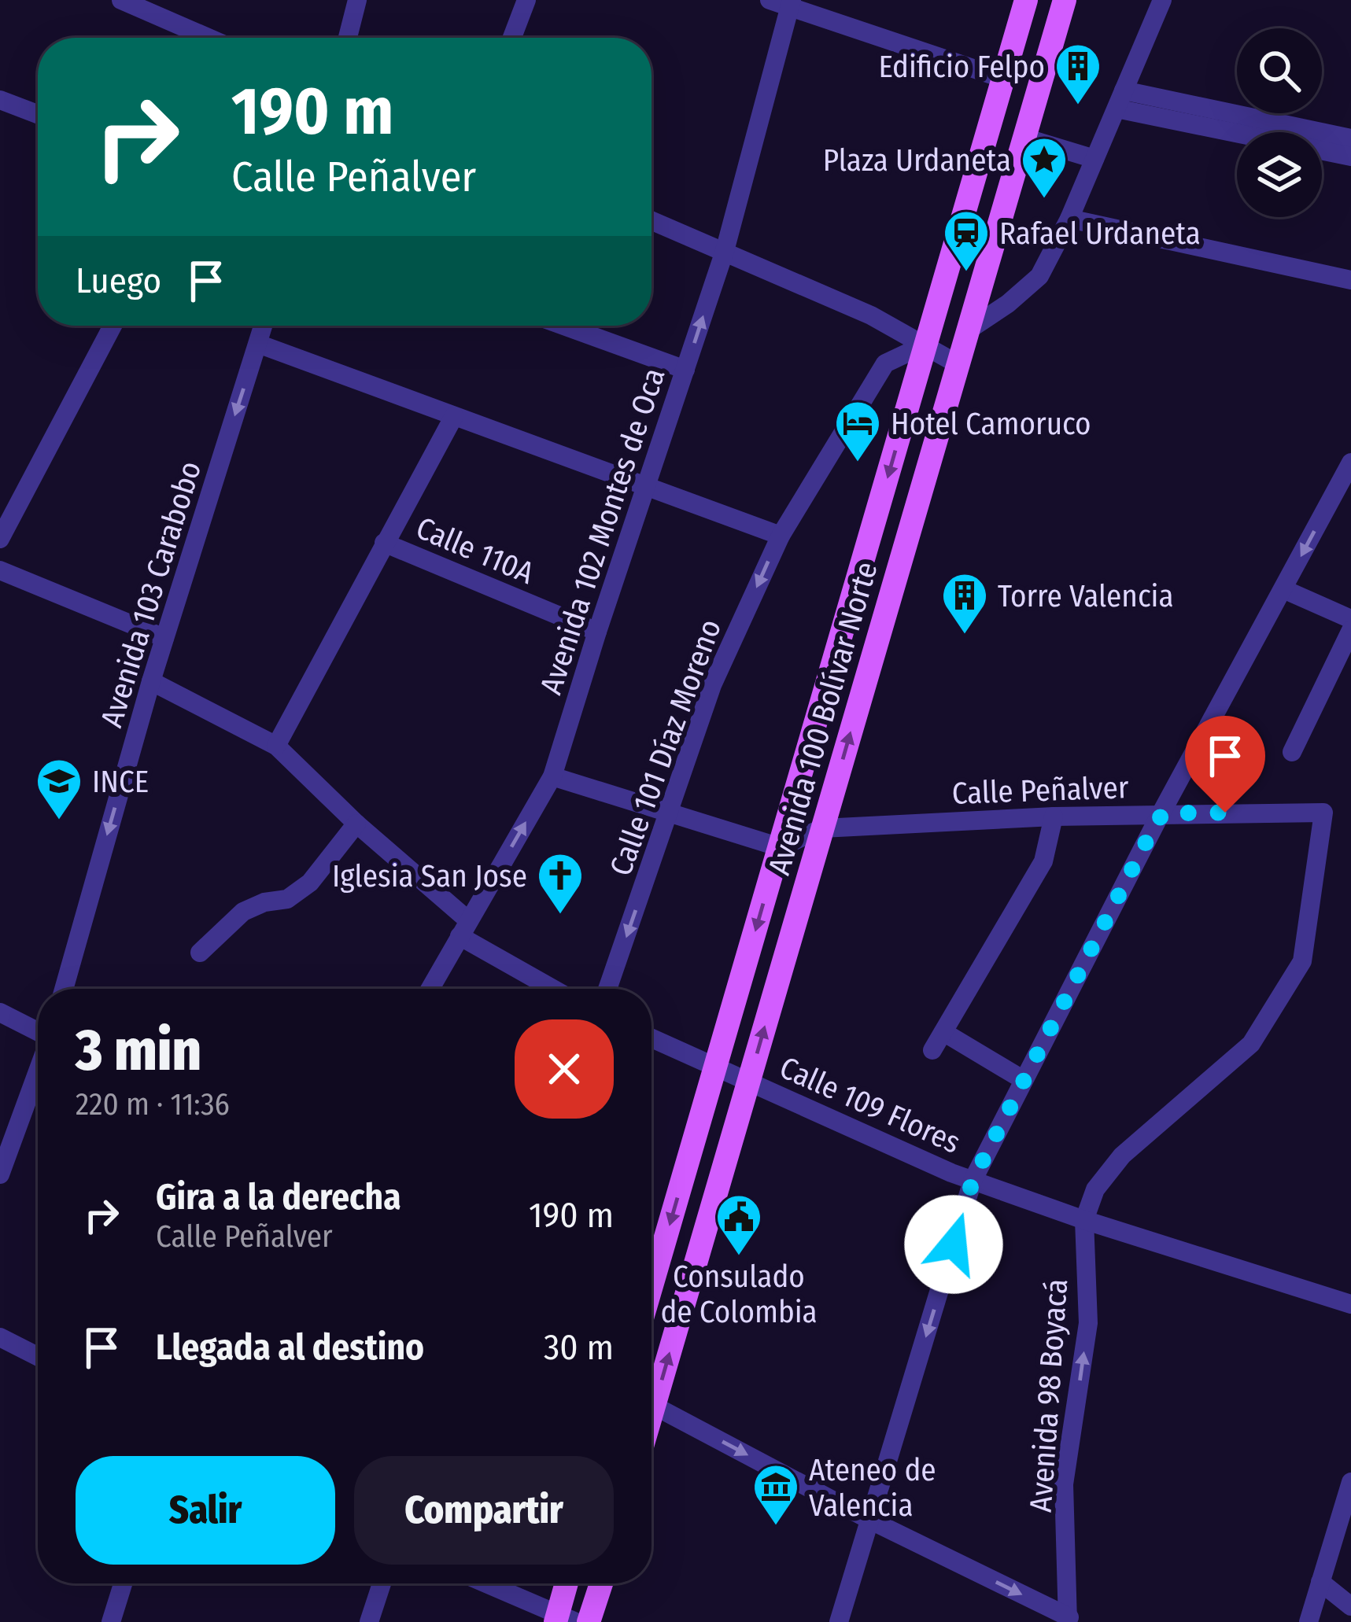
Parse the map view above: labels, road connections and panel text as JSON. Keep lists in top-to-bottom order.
{
  "streets": {
    "main road": ["Avenida 100 Bolívar Norte"],
    "street": [
      "Avenida 102 Montes de Oca",
      "Calle 110A",
      "Avenida 103 Carabobo",
      "Calle 101 Díaz Moreno",
      "Calle Peñalver",
      "Calle 109 Flores",
      "Avenida 98 Boyacá"
    ]
  },
  "crossings": [
    ["Avenida 102 Montes de Oca", "Calle 110A"],
    ["Avenida 100 Bolívar Norte", "Calle 101 Díaz Moreno"],
    ["Avenida 100 Bolívar Norte", "Calle Peñalver"],
    ["Avenida 100 Bolívar Norte", "Calle 109 Flores"],
    ["Calle Peñalver", "Avenida 98 Boyacá"],
    ["Calle 109 Flores", "Avenida 98 Boyacá"]
  ],
  "one_way": ["Calle 101 Díaz Moreno"],
  "places": {
    "building": ["Edificio Felpo", "Torre Valencia"],
    "place": ["Plaza Urdaneta"],
    "station": ["Rafael Urdaneta"],
    "hotel": ["Hotel Camoruco"],
    "school or university": ["INCE"],
    "church": ["Iglesia San Jose"],
    "public building": ["Consulado de Colombia"],
    "museum": ["Ateneo de Valencia"]
  },
  "page": {
    "turn": ["190 m", "Calle Peñalver"],
    "then": "Luego",
    "heading": ["3 min", "220 m · 11:36"],
    "list": [
      {
        "name": "Gira a la derecha",
        "note": "Calle Peñalver",
        "value": "190 m"
      },
      {
        "name": "Llegada al destino",
        "value": "30 m"
      }
    ],
    "buttons": ["Salir", "Compartir"]
  }
}
